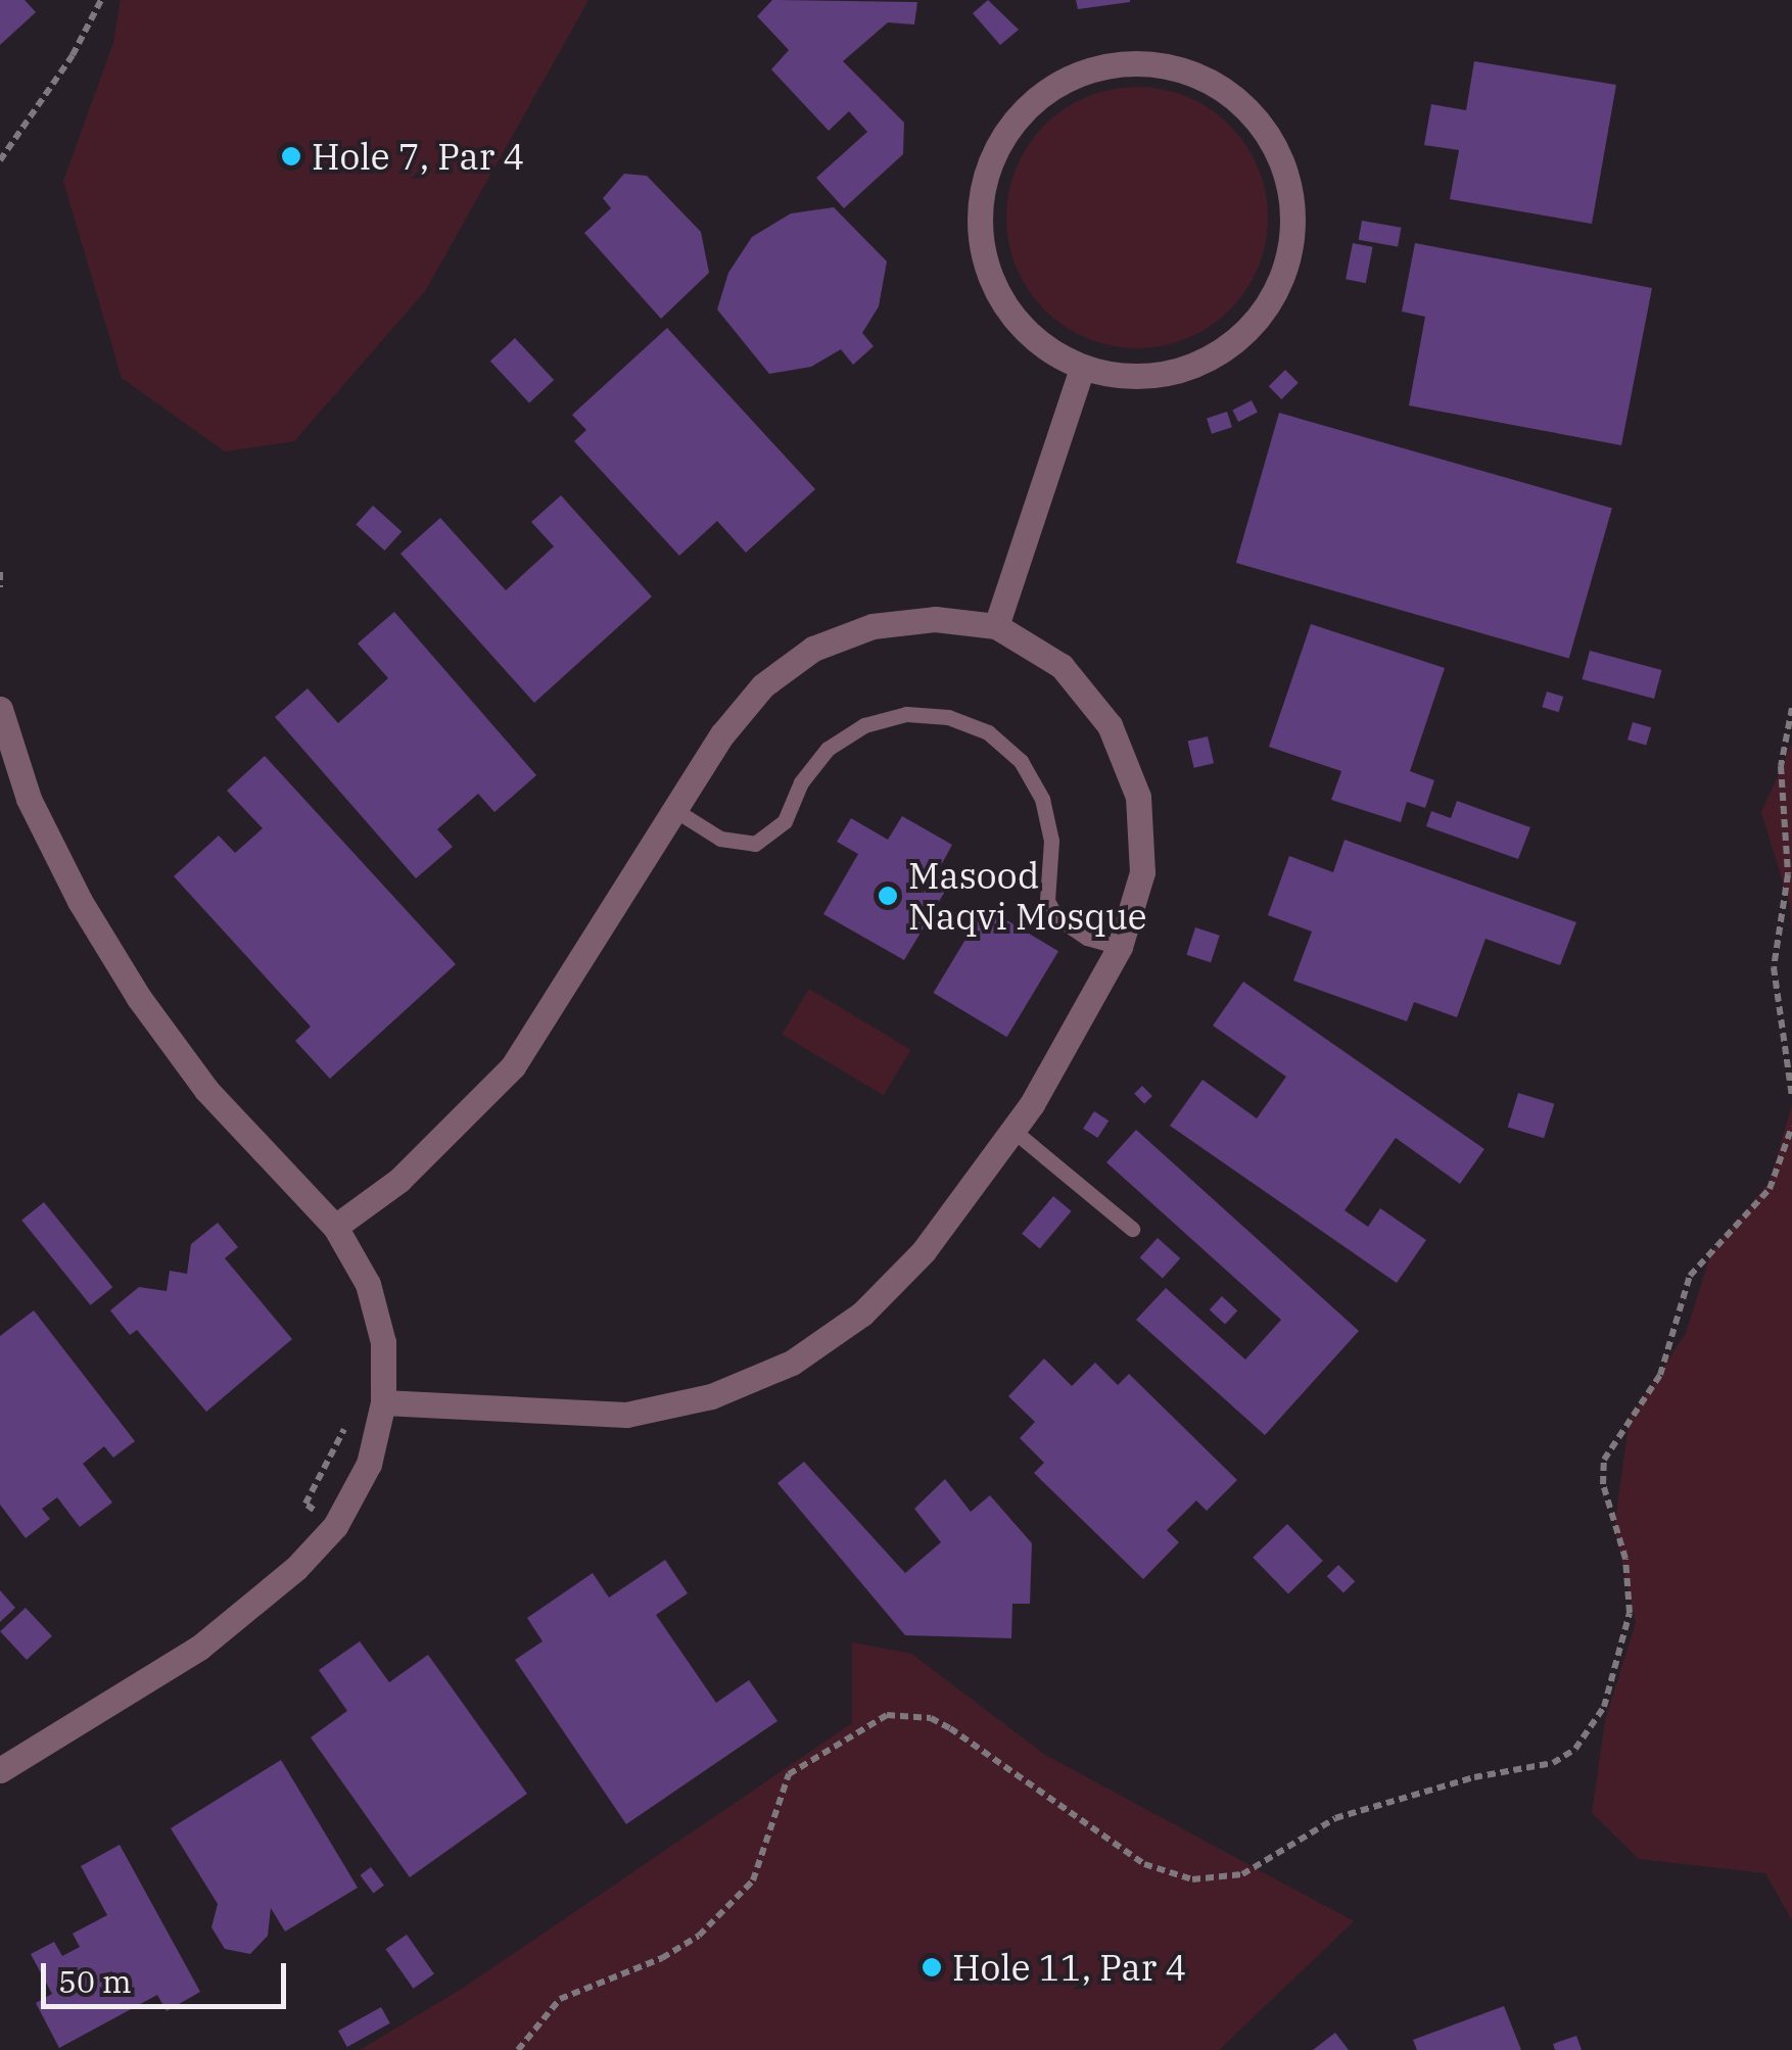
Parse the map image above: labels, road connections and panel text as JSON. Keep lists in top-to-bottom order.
{
  "places": ["Hole 7, Par 4", "Masood Naqvi Mosque", "Hole 11, Par 4"],
  "scale_bar": "50 m"
}
